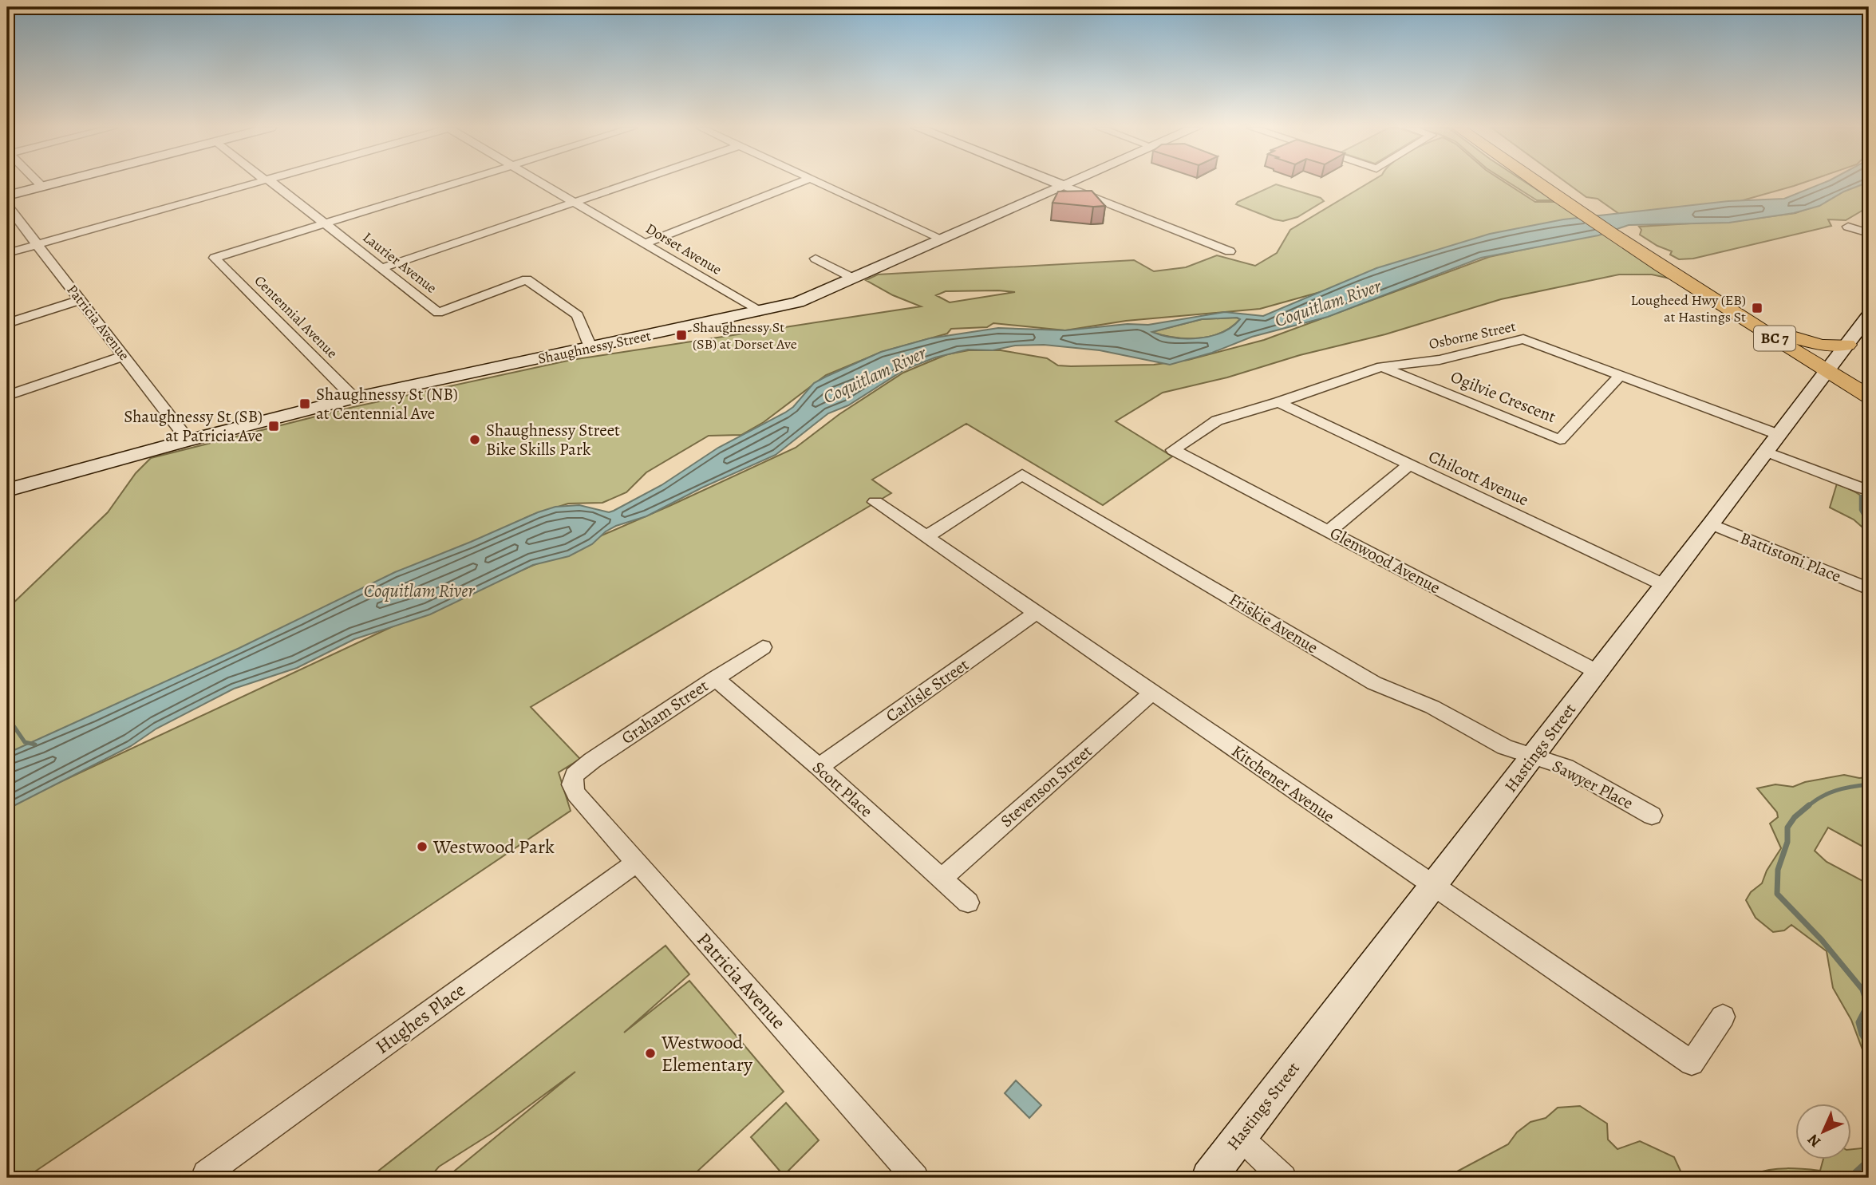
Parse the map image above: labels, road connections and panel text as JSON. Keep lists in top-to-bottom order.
{
  "streets": {
    "main road": ["BC 7", "Shaughnessy Street", "Hastings Street"],
    "street": [
      "Dorset Avenue",
      "Laurier Avenue",
      "Centennial Avenue",
      "Patricia Avenue",
      "Osborne Street",
      "Ogilvie Crescent",
      "Chilcott Avenue",
      "Battistoni Place",
      "Glenwood Avenue",
      "Friskie Avenue",
      "Carlisle Street",
      "Graham Street",
      "Kitchener Avenue",
      "Sawyer Place",
      "Stevenson Street",
      "Scott Place",
      "Hughes Place"
    ]
  },
  "crossings": [
    ["Dorset Avenue", "Shaughnessy Street"],
    ["Laurier Avenue", "Centennial Avenue"],
    ["Laurier Avenue", "Shaughnessy Street"],
    ["Centennial Avenue", "Shaughnessy Street"],
    ["Patricia Avenue", "Shaughnessy Street"],
    ["Patricia Avenue", "Graham Street"],
    ["Patricia Avenue", "Hughes Place"],
    ["Osborne Street", "Ogilvie Crescent"],
    ["Osborne Street", "Chilcott Avenue"],
    ["Osborne Street", "Glenwood Avenue"],
    ["Osborne Street", "Hastings Street"],
    ["BC 7", "Hastings Street"],
    ["Chilcott Avenue", "Hastings Street"],
    ["Battistoni Place", "Hastings Street"],
    ["Glenwood Avenue", "Hastings Street"],
    ["Friskie Avenue", "Hastings Street"],
    ["Friskie Avenue", "Kitchener Avenue"],
    ["Friskie Avenue", "Sawyer Place"],
    ["Carlisle Street", "Kitchener Avenue"],
    ["Carlisle Street", "Scott Place"],
    ["Graham Street", "Scott Place"],
    ["Hastings Street", "Kitchener Avenue"],
    ["Hastings Street", "Sawyer Place"],
    ["Kitchener Avenue", "Stevenson Street"],
    ["Stevenson Street", "Scott Place"]
  ],
  "water": ["Coquitlam River"],
  "places": {
    "transit": [
      "Lougheed Hwy (EB) at Hastings St",
      "Shaughnessy St (SB) at Dorset Ave",
      "Shaughnessy St (NB) at Centennial Ave",
      "Shaughnessy St (SB) at Patricia Ave"
    ],
    "other": ["Shaughnessy Street Bike Skills Park", "Westwood Park", "Westwood Elementary"]
  },
  "north": "bottom left"
}
